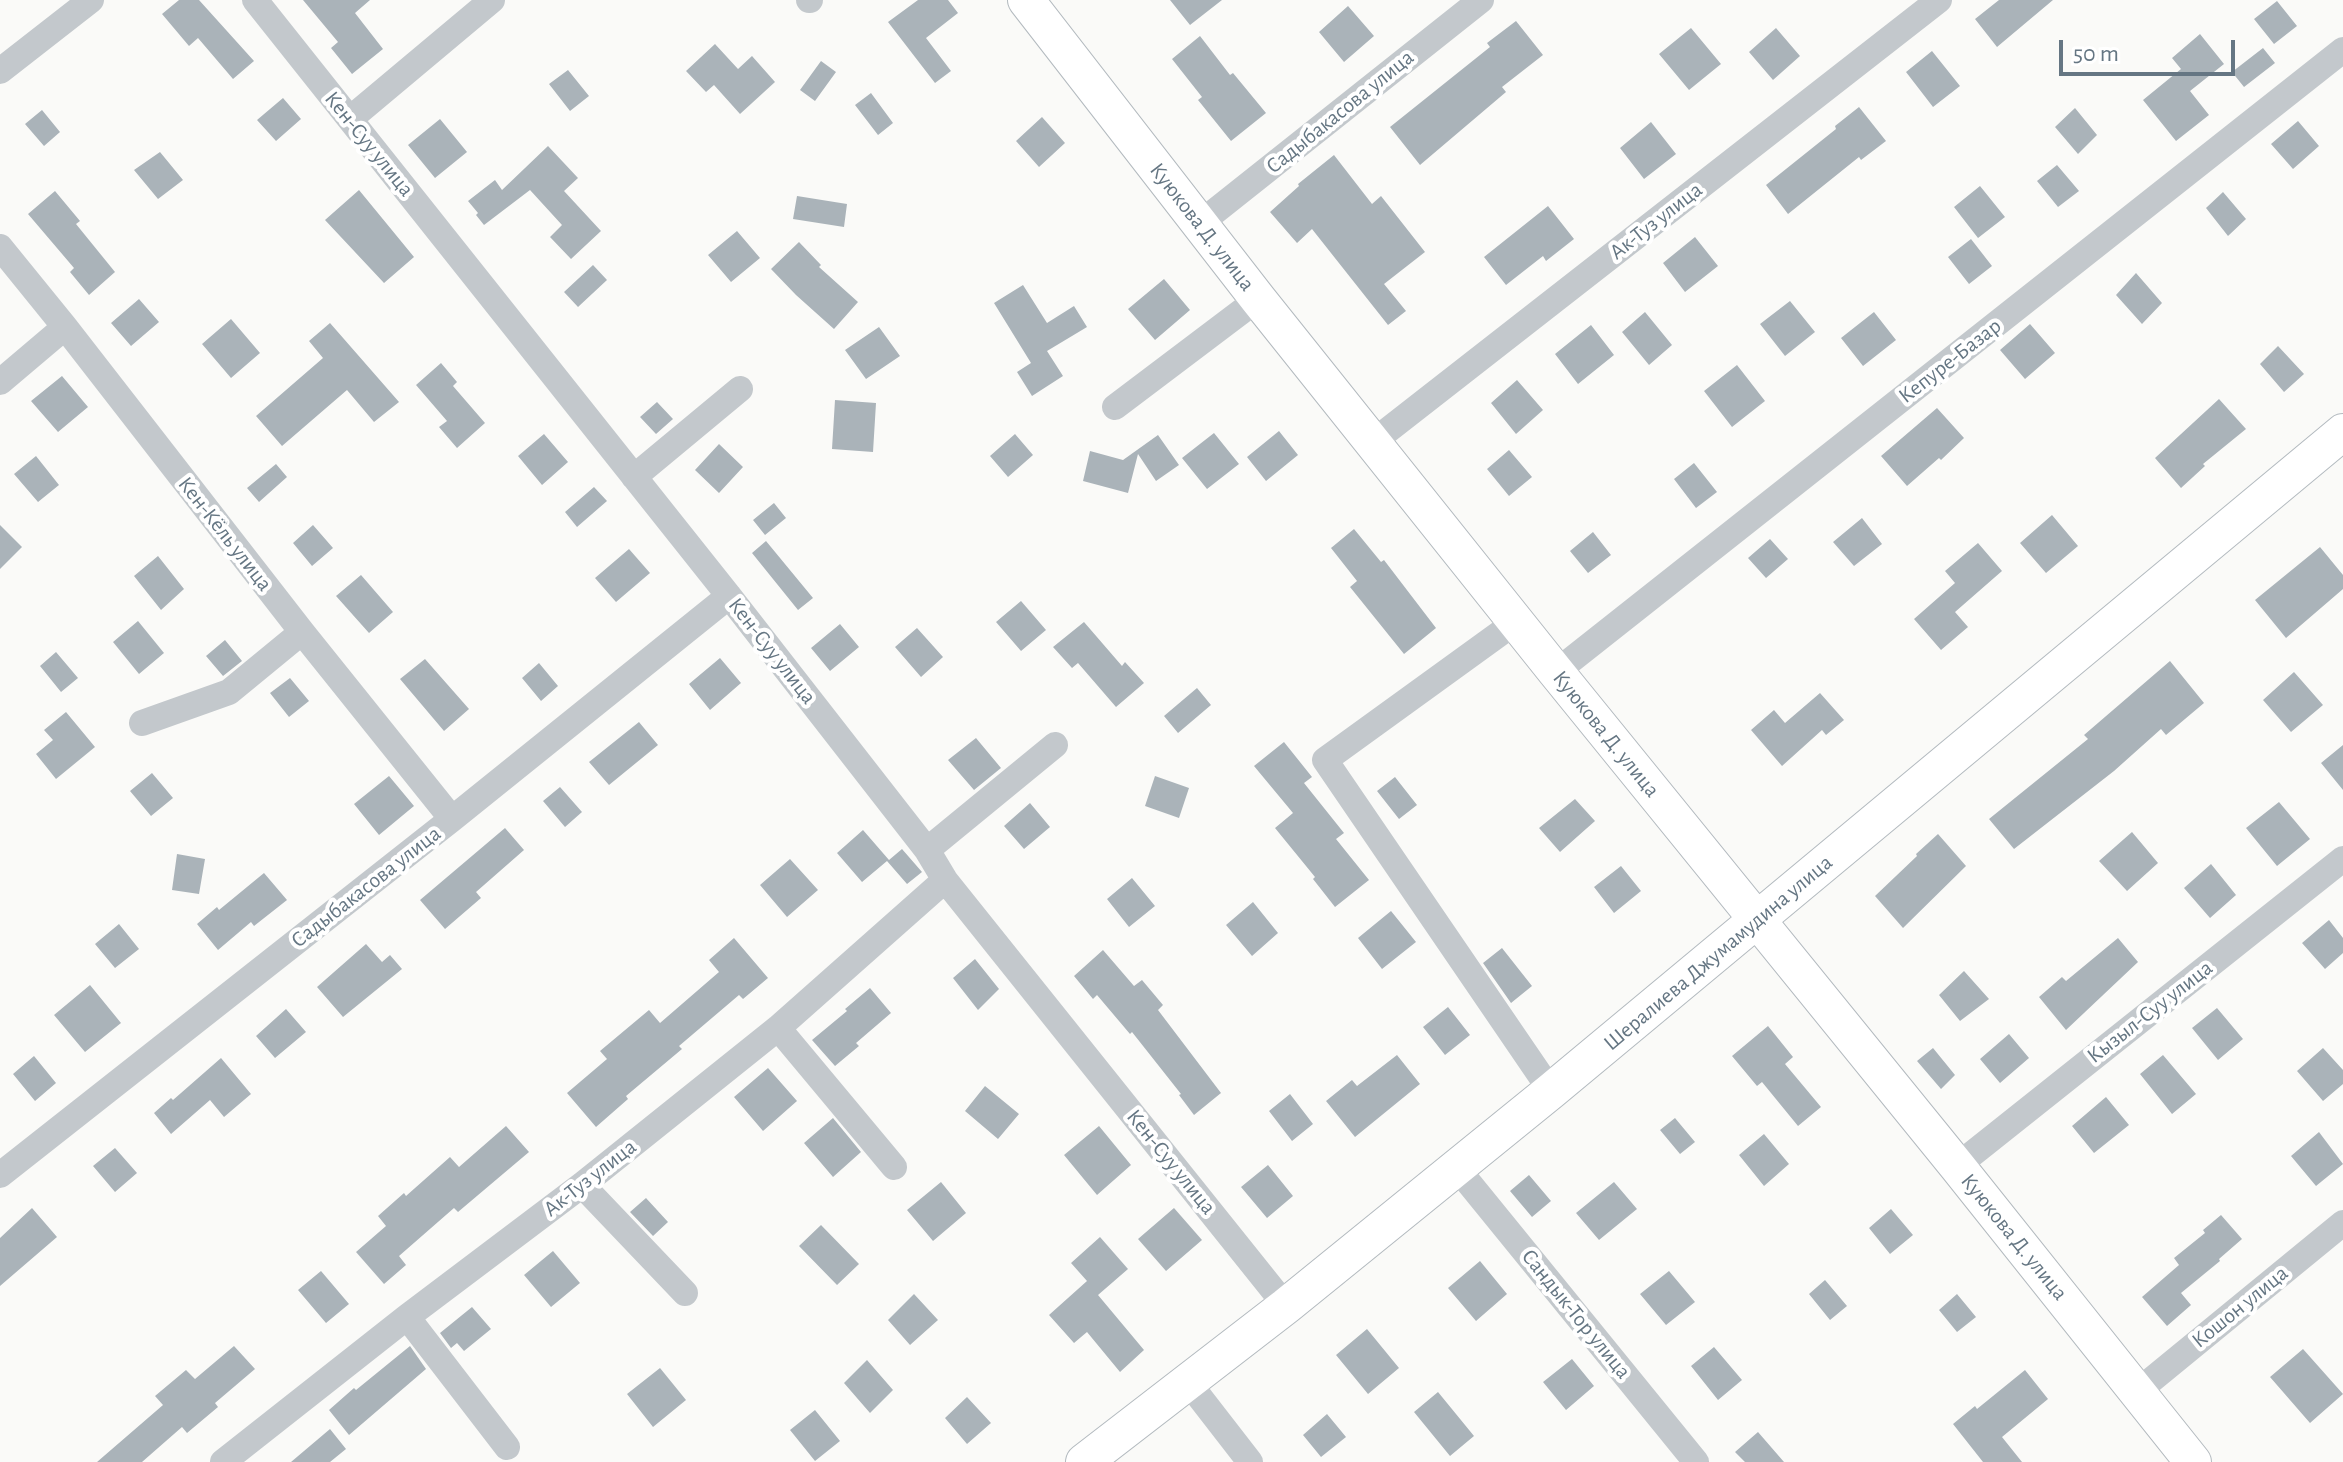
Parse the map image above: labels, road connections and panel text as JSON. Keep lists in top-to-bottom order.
{
  "streets": {
    "street": [
      "Садыбакасова улица",
      "Кен-Суу улица",
      "Ак-Туз улица",
      "Куюкова Д. улица",
      "Кепуре-Базар",
      "Кен-Кёль улица",
      "Шералиева Джумамудина улица",
      "Кызыл-Суу улица",
      "Кошон улица",
      "Сандык-Тор улица"
    ]
  },
  "crossings": [
    ["Садыбакасова улица", "Кен-Суу улица"],
    ["Садыбакасова улица", "Куюкова Д. улица"],
    ["Садыбакасова улица", "Кен-Кёль улица"],
    ["Кен-Суу улица", "Ак-Туз улица"],
    ["Кен-Суу улица", "Шералиева Джумамудина улица"],
    ["Ак-Туз улица", "Куюкова Д. улица"],
    ["Куюкова Д. улица", "Кепуре-Базар"],
    ["Куюкова Д. улица", "Шералиева Джумамудина улица"],
    ["Куюкова Д. улица", "Кызыл-Суу улица"],
    ["Куюкова Д. улица", "Кошон улица"],
    ["Шералиева Джумамудина улица", "Сандык-Тор улица"]
  ],
  "scale_bar": "50 m"
}
